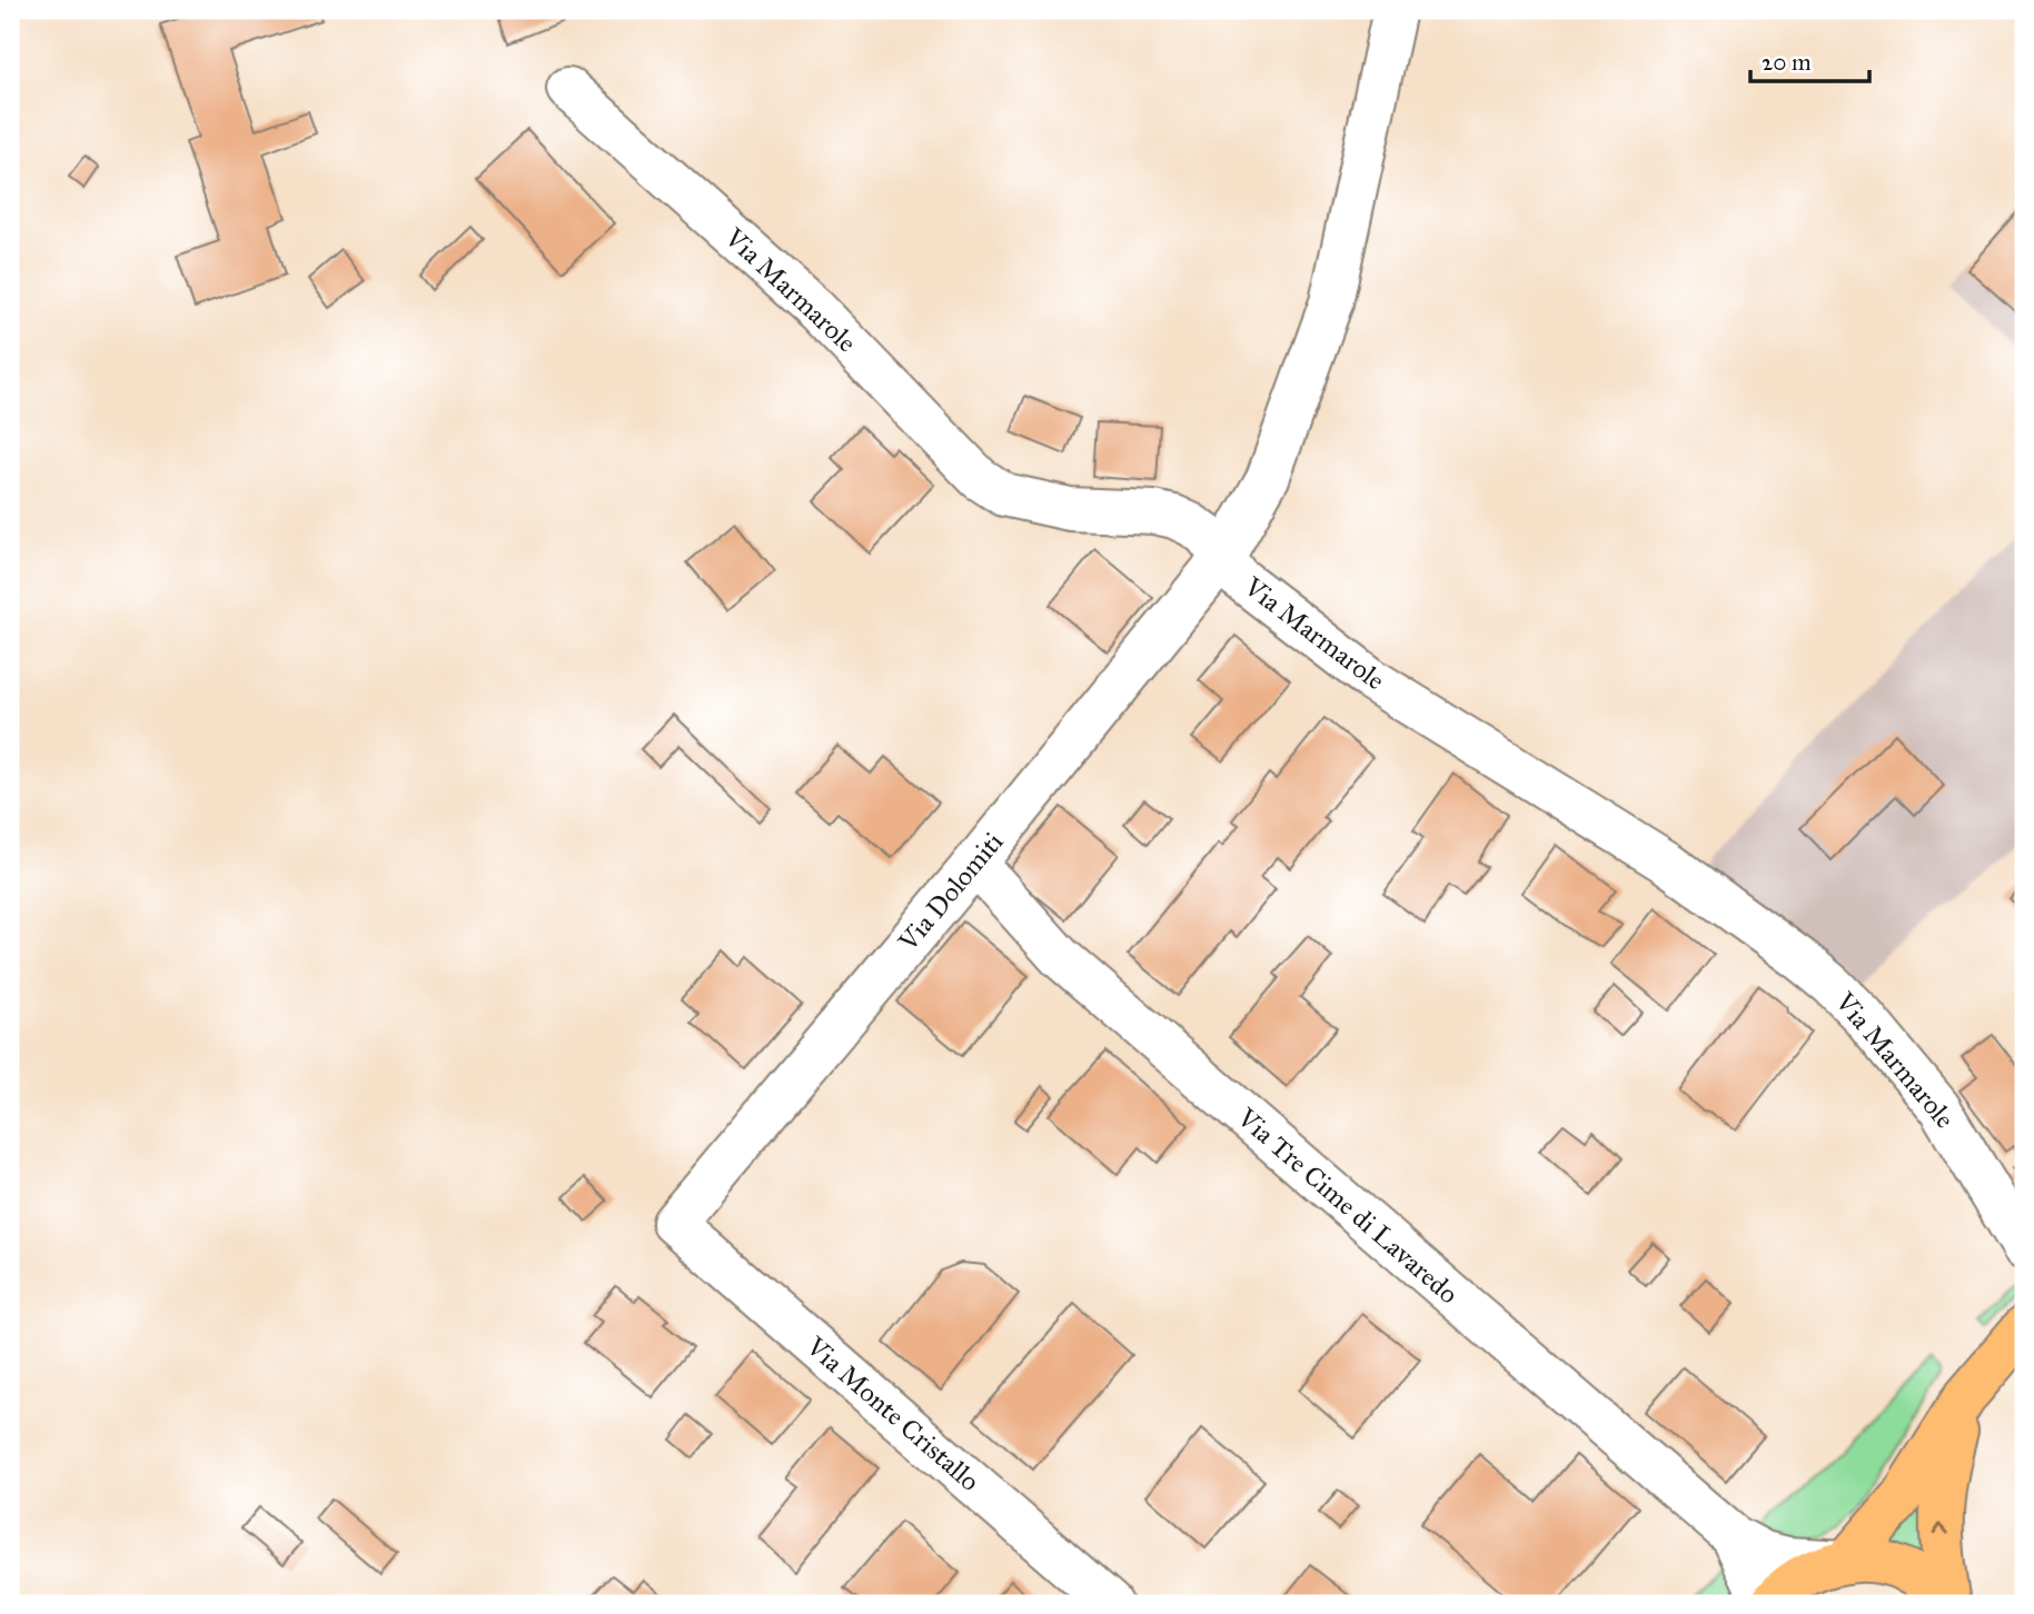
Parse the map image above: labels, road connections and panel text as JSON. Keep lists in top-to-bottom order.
{
  "streets": {
    "street": [
      "Via Marmarole",
      "Via Dolomiti",
      "Via Tre Cime di Lavaredo",
      "Via Monte Cristallo"
    ]
  },
  "crossings": [
    ["Via Marmarole", "Via Dolomiti"],
    ["Via Dolomiti", "Via Tre Cime di Lavaredo"],
    ["Via Dolomiti", "Via Monte Cristallo"]
  ],
  "scale_bar": "20 m"
}
